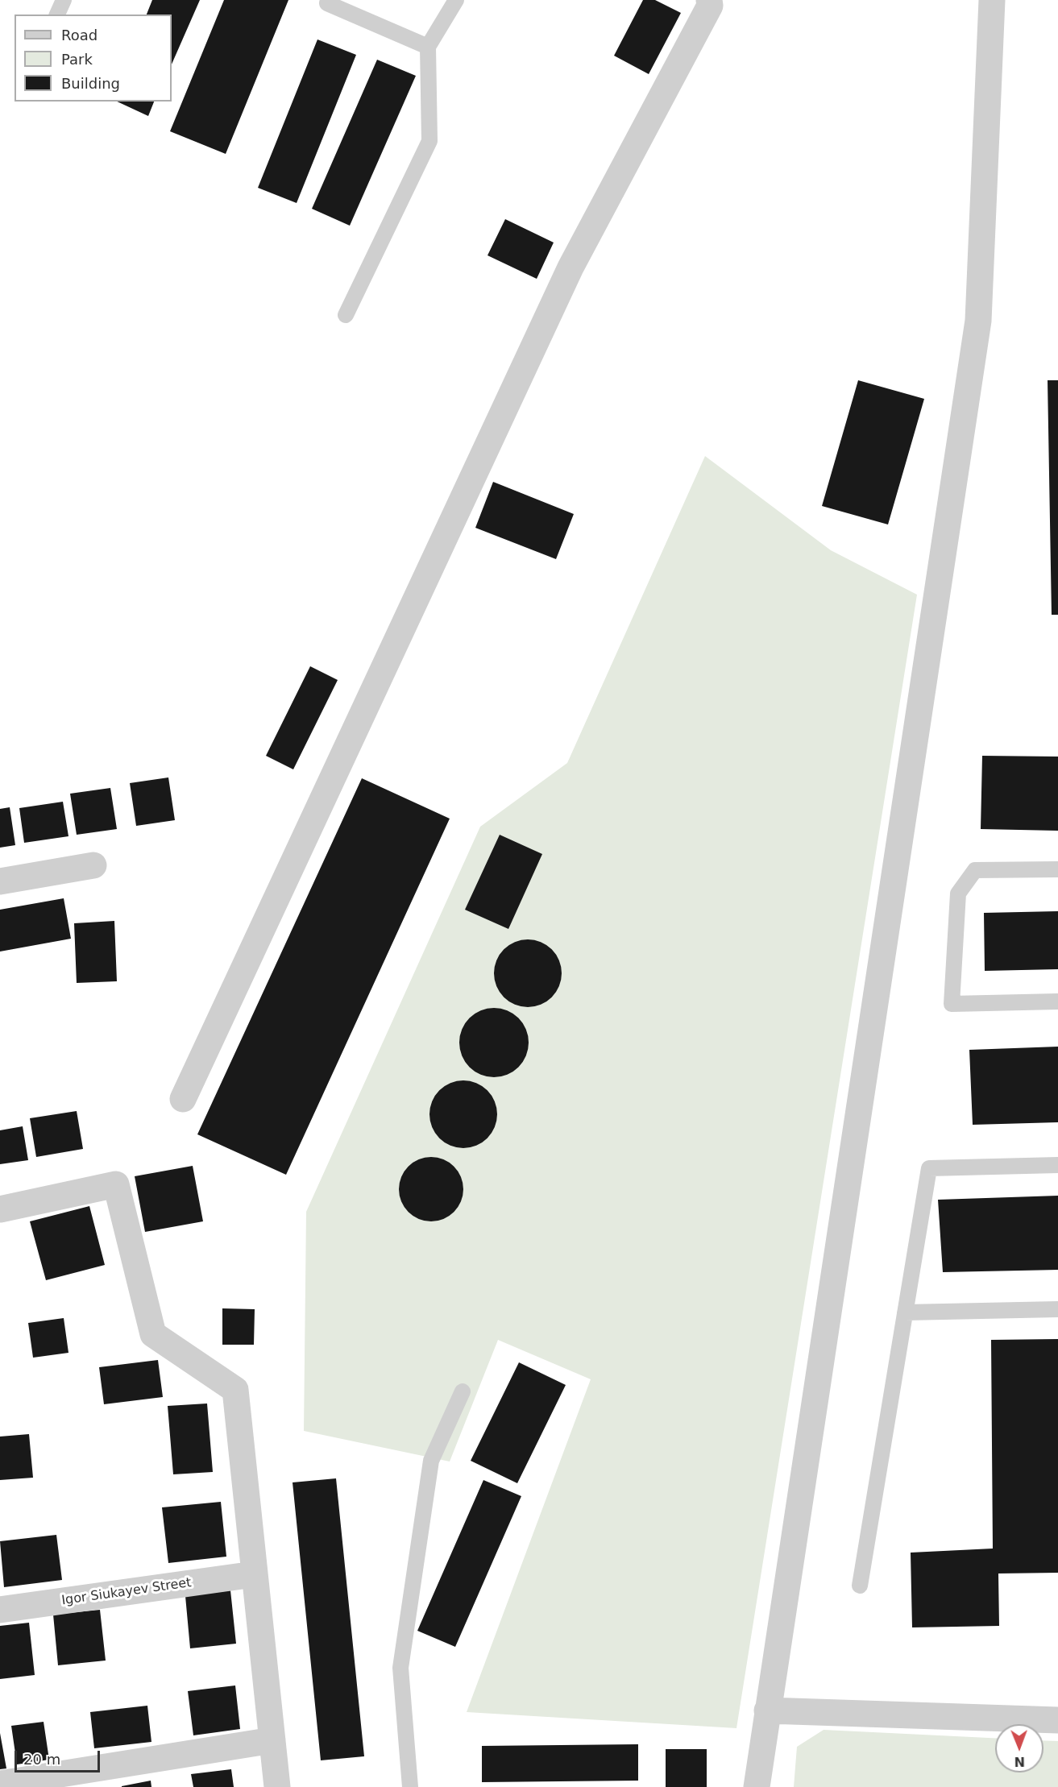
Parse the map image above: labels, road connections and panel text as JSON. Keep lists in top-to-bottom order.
{
  "streets": {
    "street": ["Igor Siukayev Street"]
  },
  "legend": ["Road", "Park", "Building"],
  "scale_bar": "20 m",
  "north": "bottom"
}
